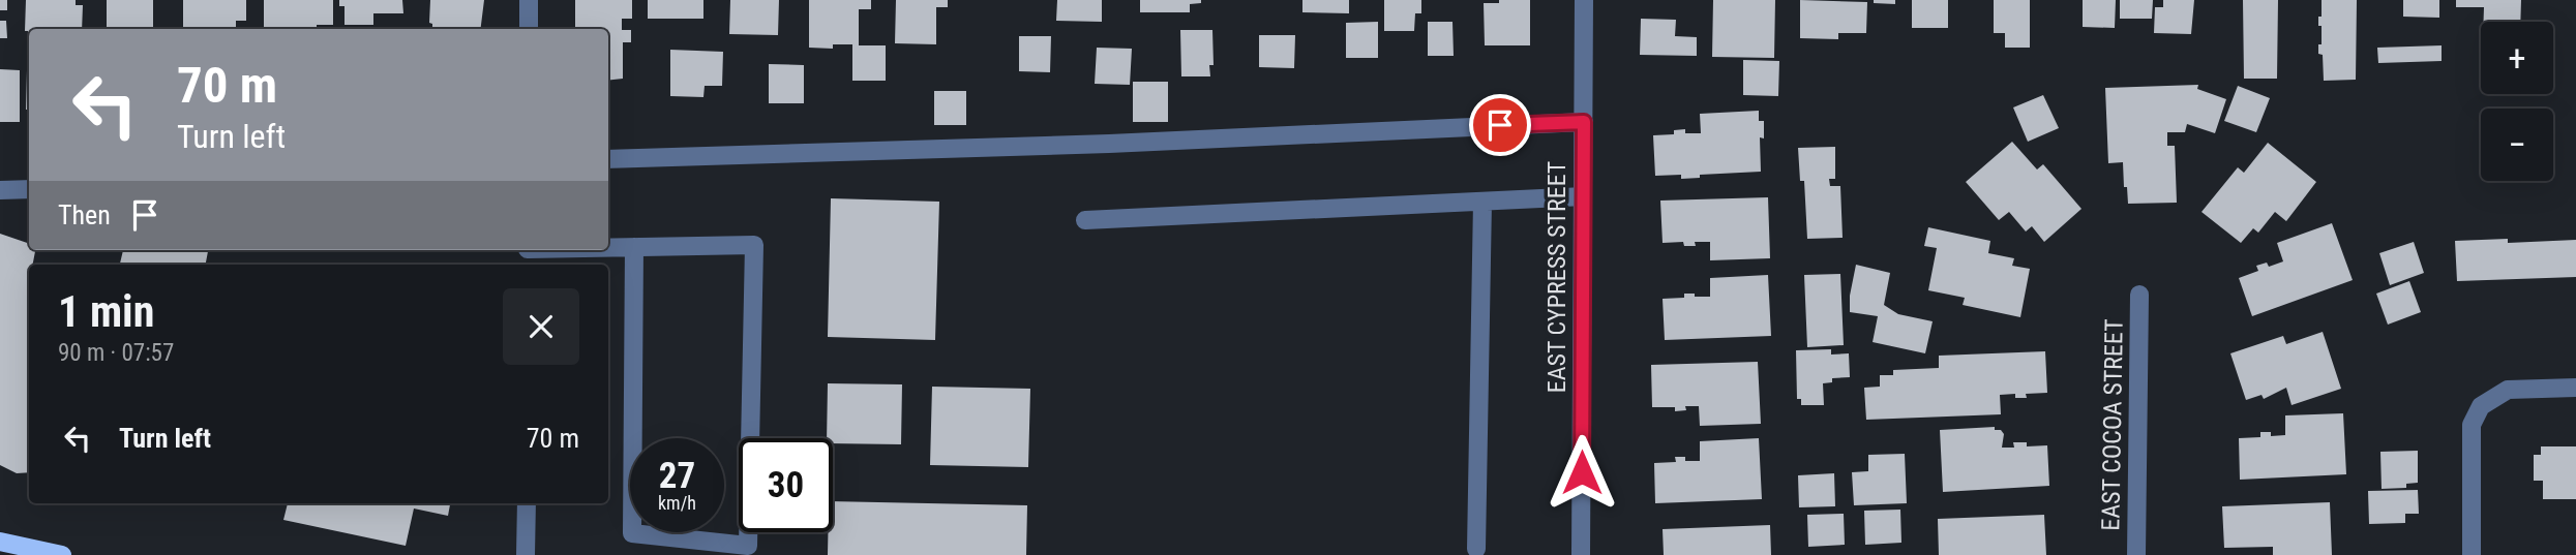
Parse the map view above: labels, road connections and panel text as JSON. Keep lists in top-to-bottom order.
{
  "streets": {
    "street": ["EAST CYPRESS STREET", "EAST COCOA STREET"]
  },
  "page": {
    "map_buttons": ["+", "−"],
    "turn": ["70 m", "Turn left"],
    "then": "Then",
    "heading": ["1 min", "90 m · 07:57"],
    "list": [
      {
        "name": "Turn left",
        "value": "70 m"
      }
    ],
    "speed": "27 km/h",
    "limit": "30"
  }
}
